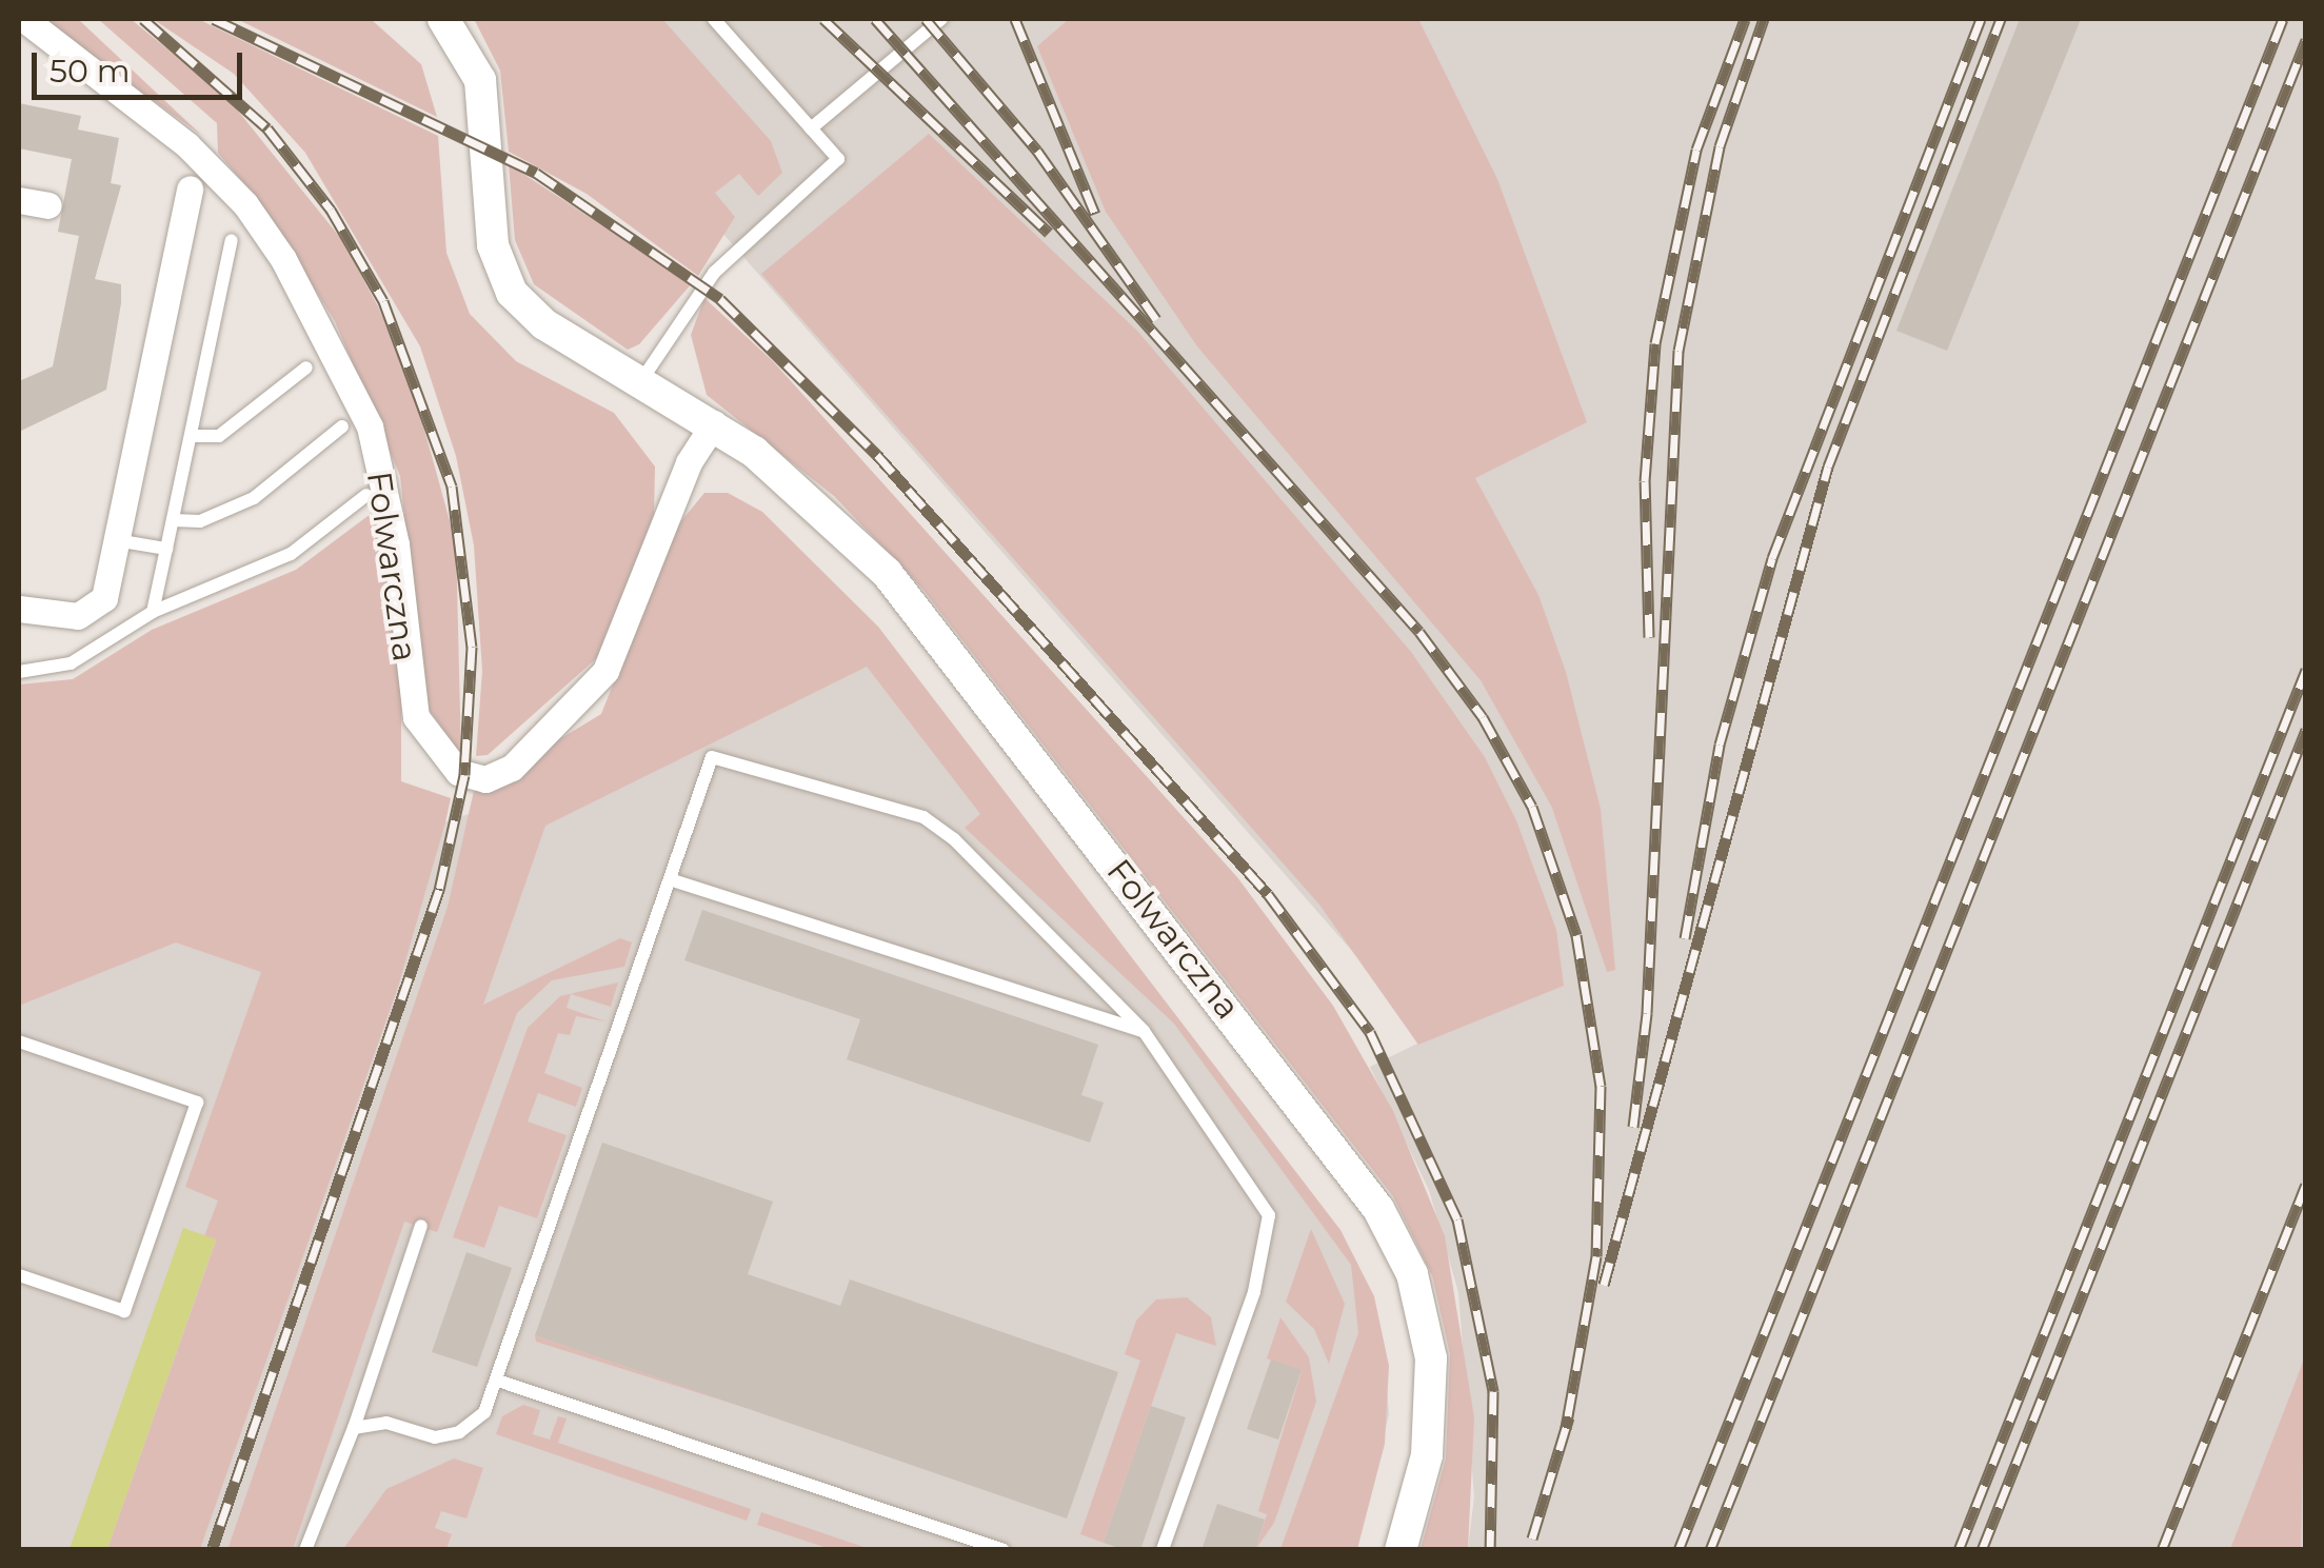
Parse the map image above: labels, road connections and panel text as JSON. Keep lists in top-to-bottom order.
{
  "streets": {
    "street": ["Folwarczna"]
  },
  "scale_bar": "50 m"
}
